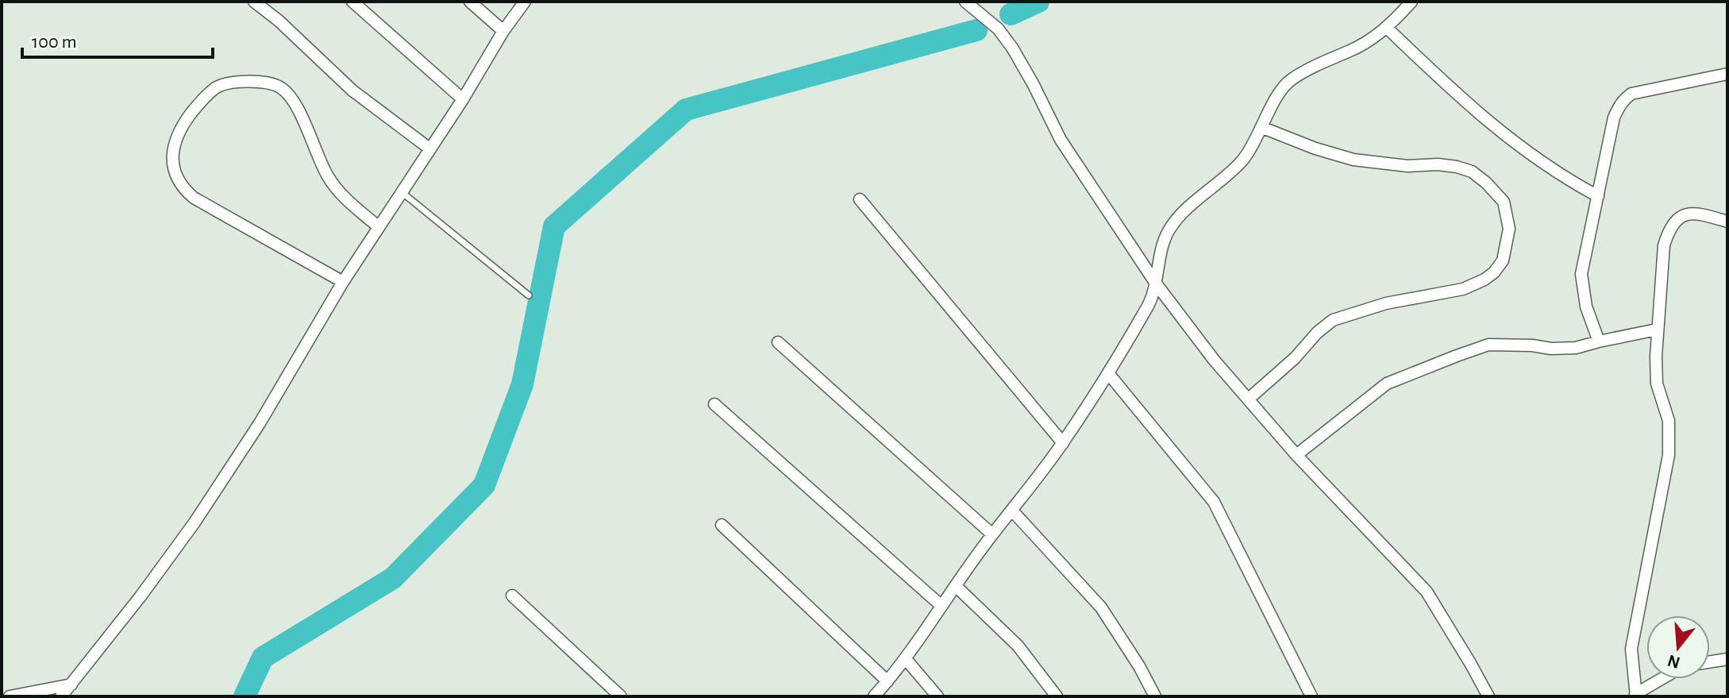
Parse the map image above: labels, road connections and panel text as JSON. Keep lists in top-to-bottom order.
{
  "scale_bar": "100 m",
  "north": "bottom"
}
